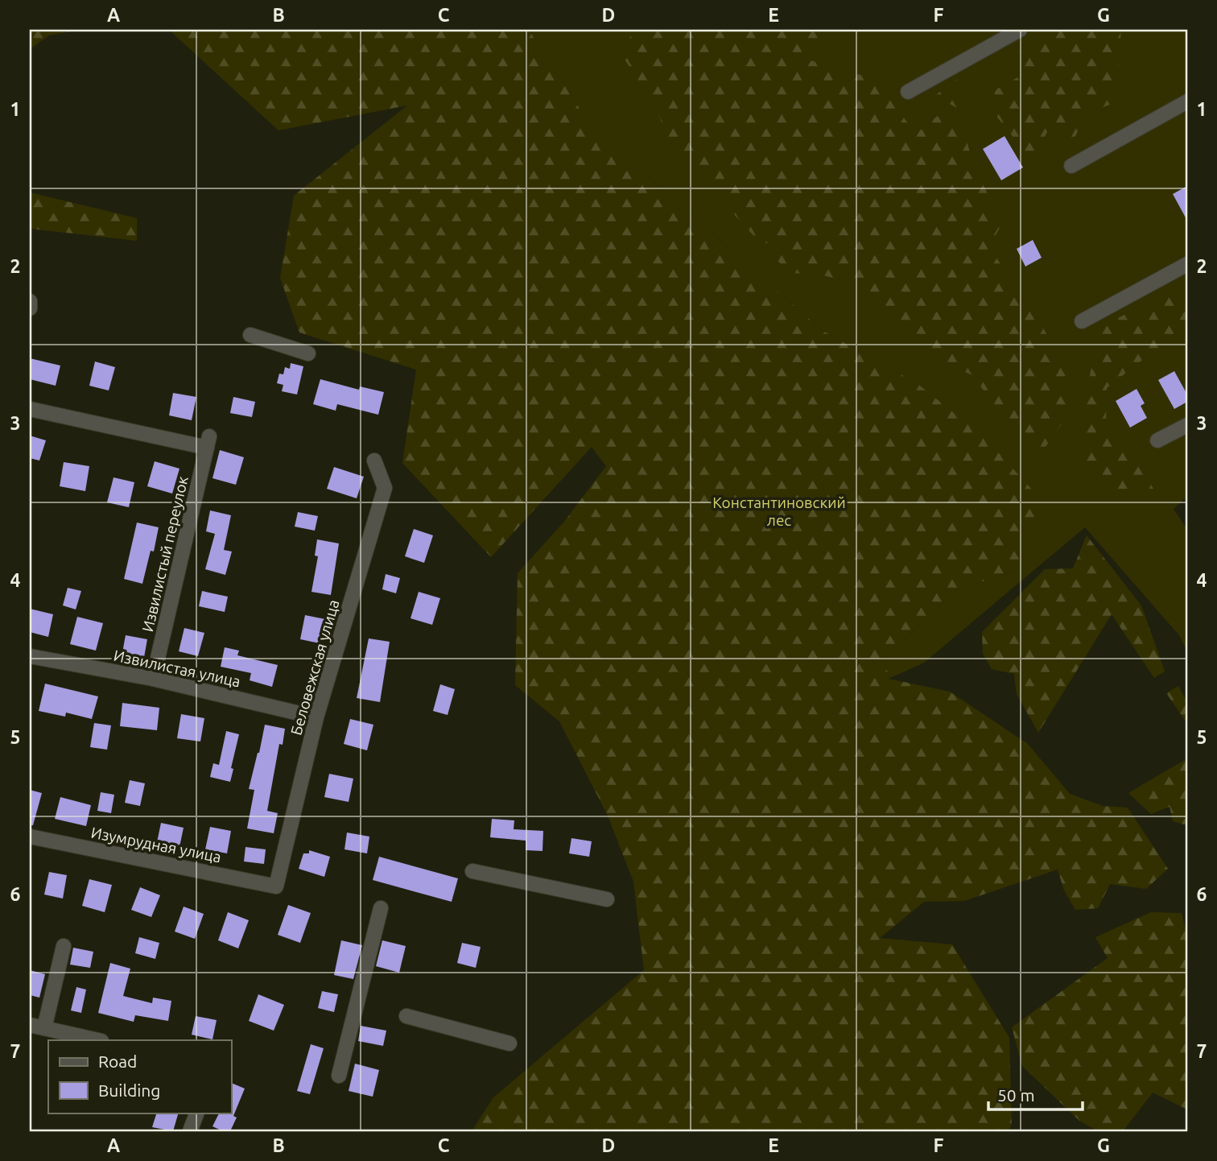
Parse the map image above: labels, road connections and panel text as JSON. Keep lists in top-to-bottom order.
{
  "streets": {
    "street": [
      "Извилистый переулок",
      "Беловежская улица",
      "Извилистая улица",
      "Изумрудная улица"
    ]
  },
  "crossings": [
    ["Извилистый переулок", "Извилистая улица"],
    ["Беловежская улица", "Извилистая улица"],
    ["Беловежская улица", "Изумрудная улица"]
  ],
  "parks": ["Константиновский лес"],
  "legend": ["Road", "Building"],
  "scale_bar": "50 m",
  "grid": {
    "columns": [
      "A",
      "B",
      "C",
      "D",
      "E",
      "F",
      "G"
    ],
    "rows": [
      "1",
      "2",
      "3",
      "4",
      "5",
      "6",
      "7"
    ]
  }
}
